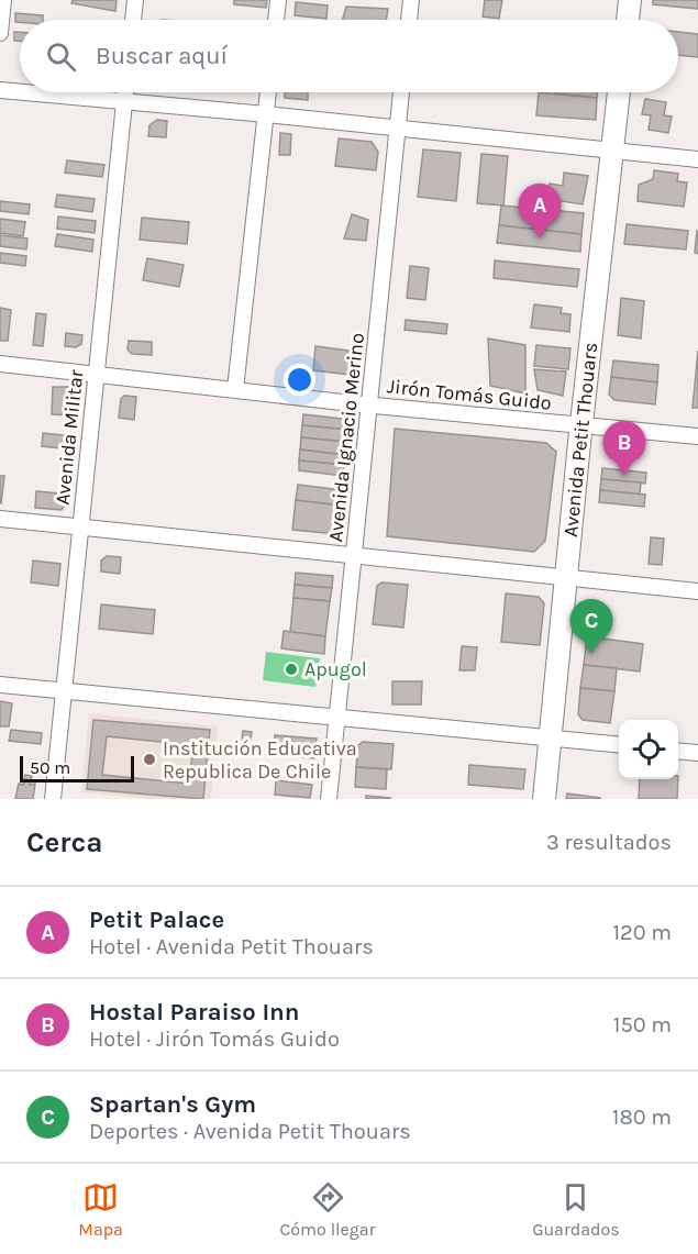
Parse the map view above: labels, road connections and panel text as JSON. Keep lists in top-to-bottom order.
{
  "streets": {
    "main road": ["Avenida Petit Thouars"],
    "street": ["Jirón Tomás Guido", "Avenida Militar", "Avenida Ignacio Merino"]
  },
  "crossings": [
    ["Jirón Tomás Guido", "Avenida Militar"],
    ["Jirón Tomás Guido", "Avenida Ignacio Merino"],
    ["Jirón Tomás Guido", "Avenida Petit Thouars"]
  ],
  "places": ["Apugol", "Institución Educativa Republica De Chile"],
  "scale_bar": "50 m",
  "page": {
    "search": "Buscar aquí",
    "pins": ["A", "B", "C"],
    "scale": "50 m",
    "heading": ["Cerca", "3 resultados"],
    "list": [
      {
        "mark": "A",
        "name": "Petit Palace",
        "note": "Hotel · Avenida Petit Thouars",
        "value": "120 m"
      },
      {
        "mark": "B",
        "name": "Hostal Paraiso Inn",
        "note": "Hotel · Jirón Tomás Guido",
        "value": "150 m"
      },
      {
        "mark": "C",
        "name": "Spartan's Gym",
        "note": "Deportes · Avenida Petit Thouars",
        "value": "180 m"
      }
    ],
    "nav": ["Mapa", "Cómo llegar", "Guardados"]
  }
}
